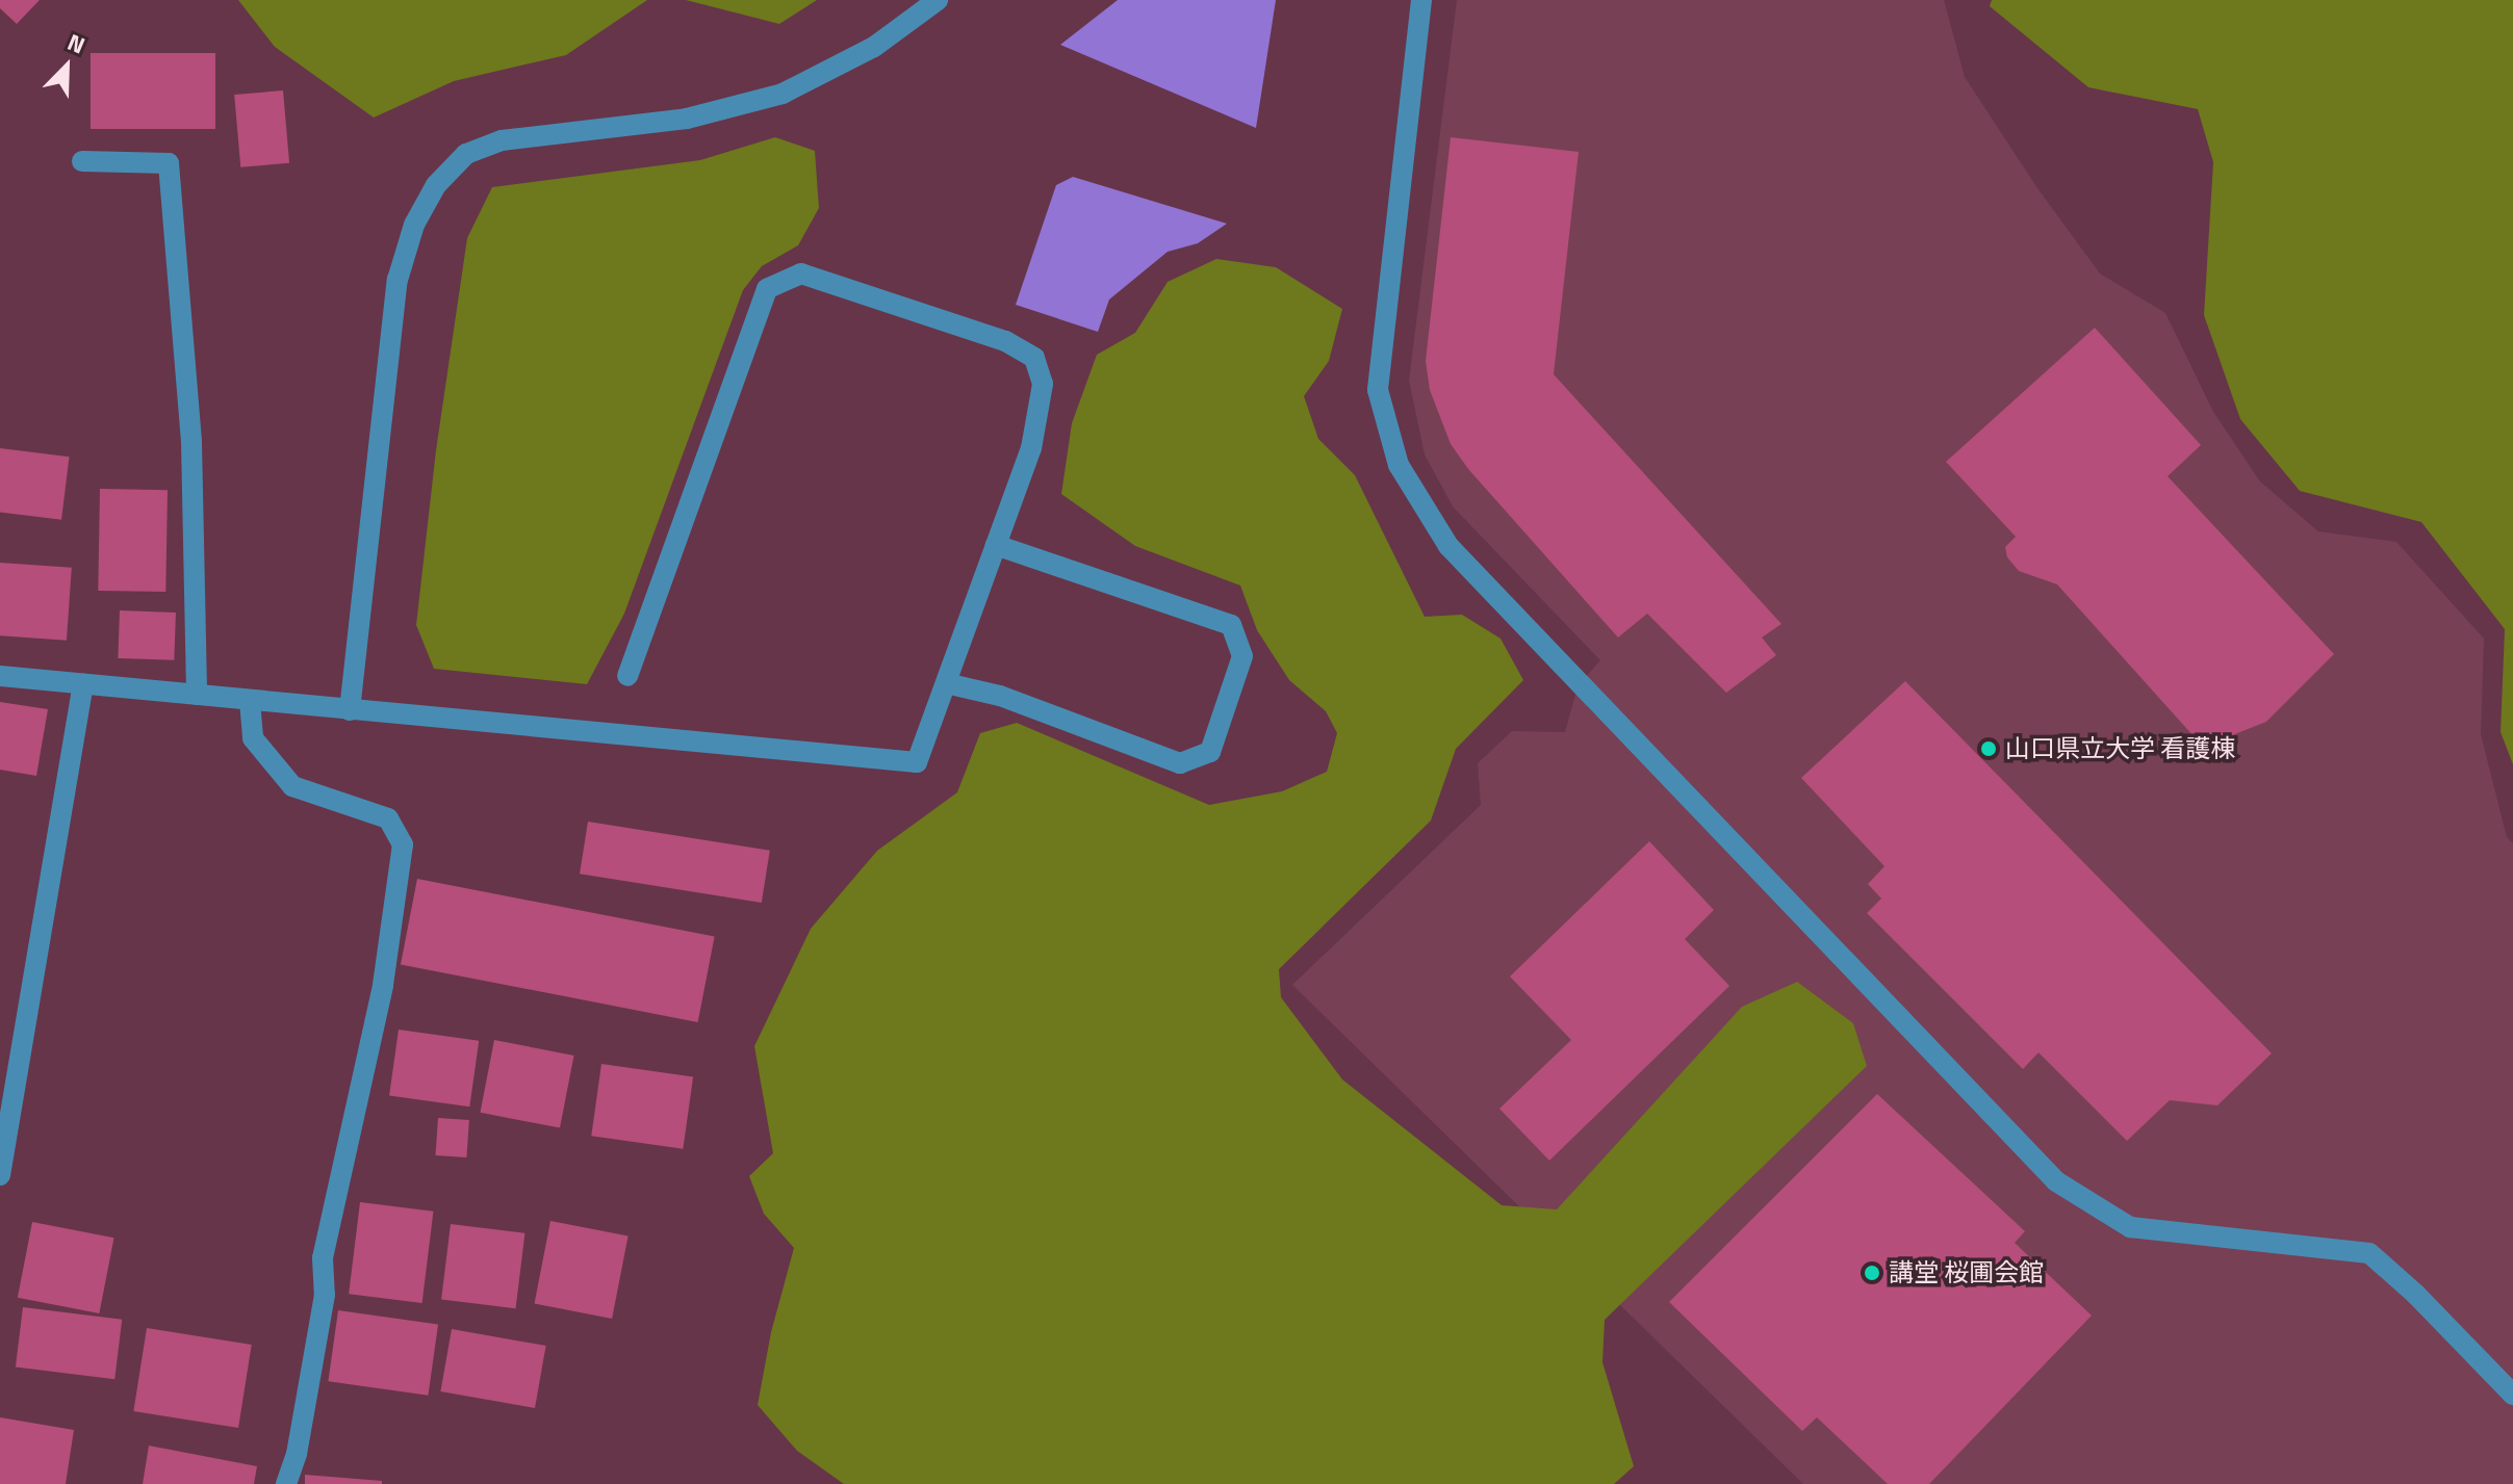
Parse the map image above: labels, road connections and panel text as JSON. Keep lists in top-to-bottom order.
{
  "places": ["山口県立大学 看護棟", "講堂 桜圃会館"],
  "north": "top right"
}
